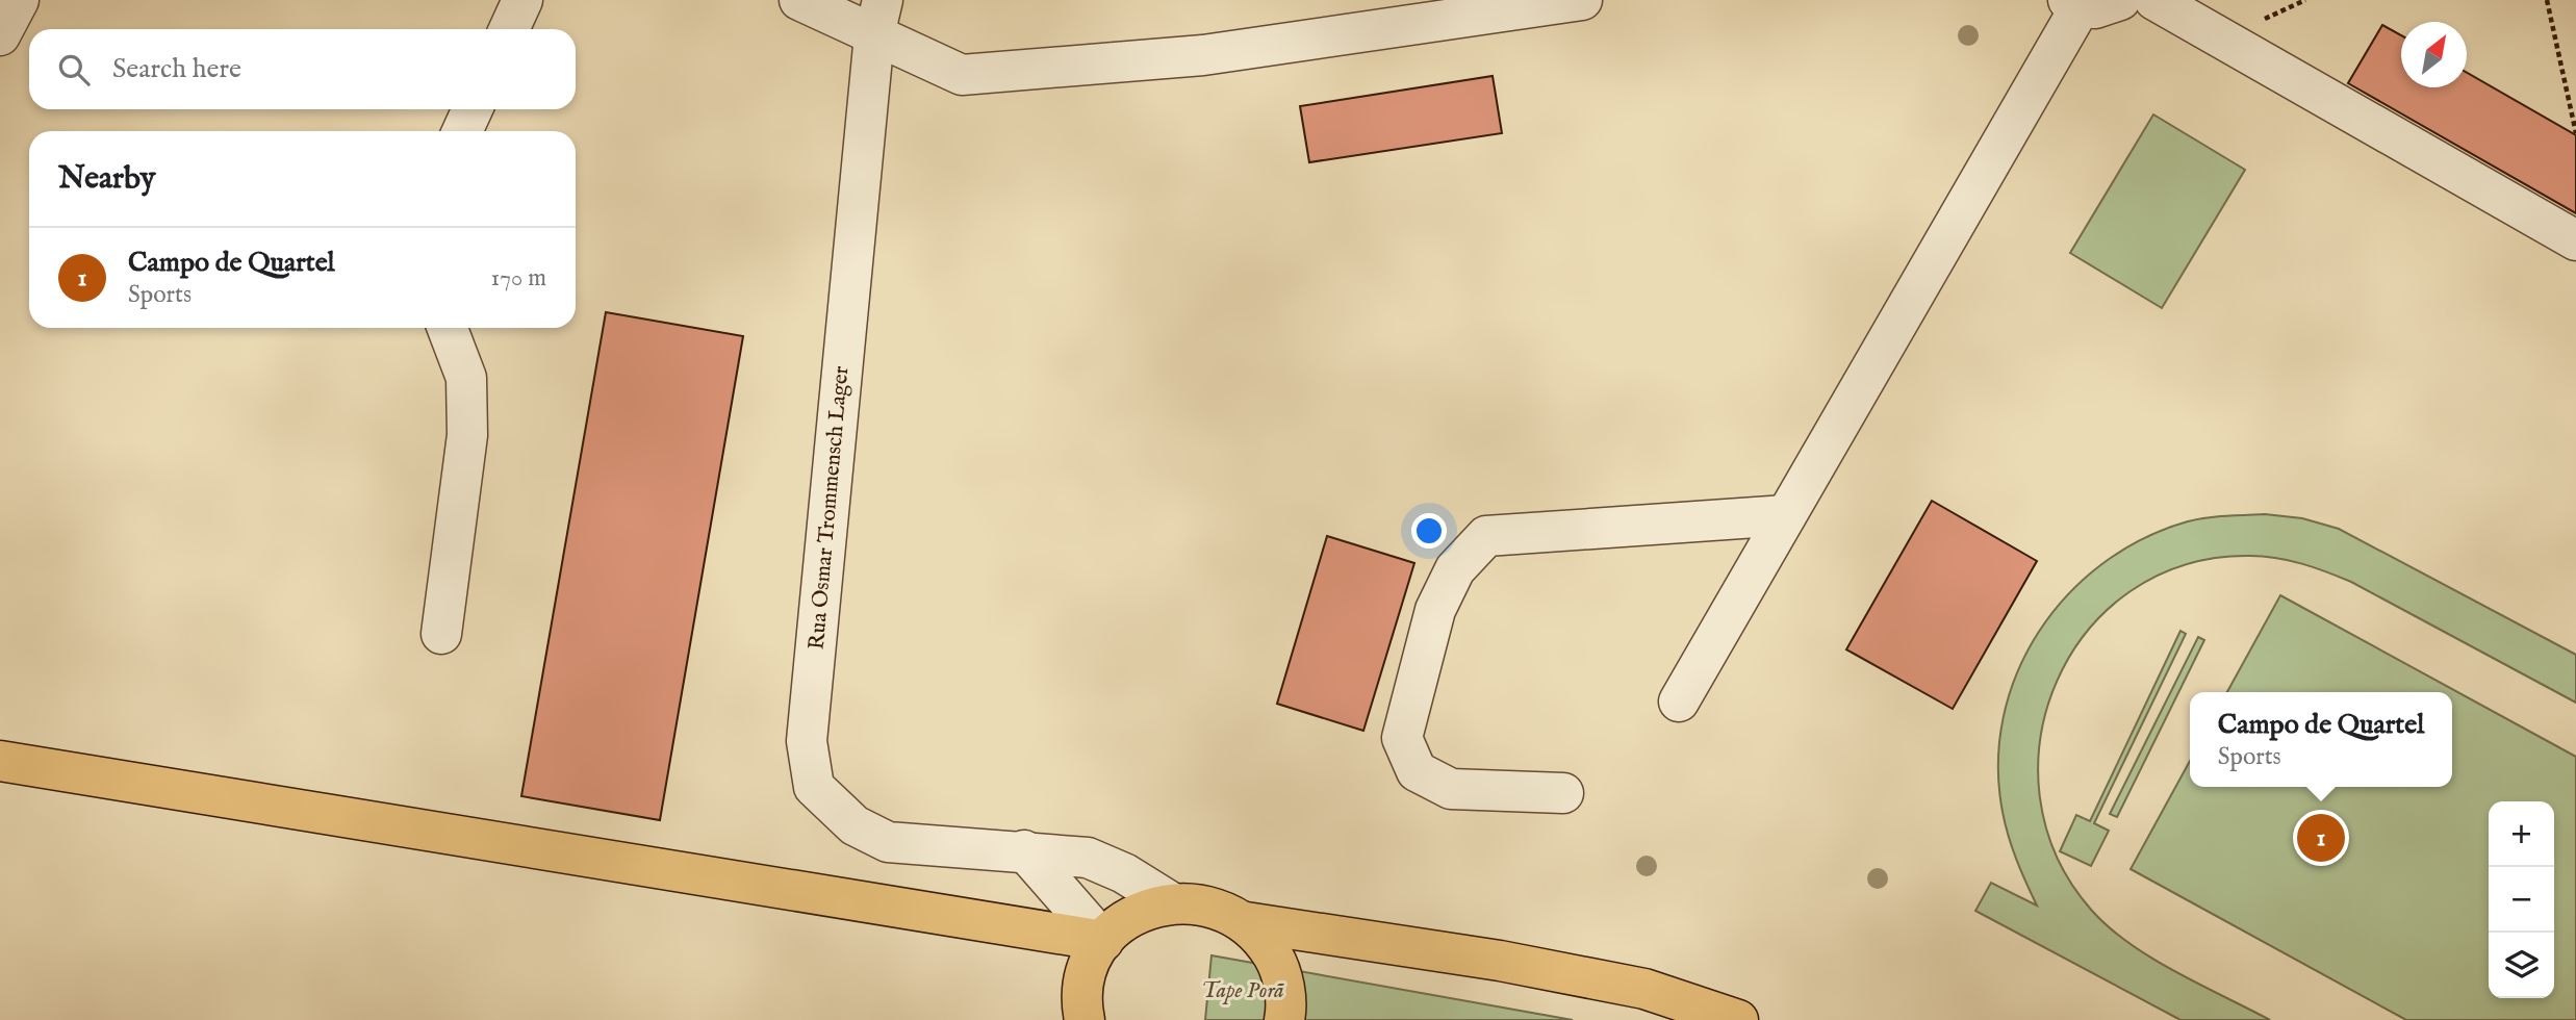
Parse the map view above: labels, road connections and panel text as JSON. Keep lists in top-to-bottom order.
{
  "streets": {
    "street": ["Rua Osmar Trommensch Lager"]
  },
  "parks": ["Tape Porã"],
  "north": "top right",
  "page": {
    "search": "Search here",
    "heading": "Nearby",
    "list": [
      {
        "mark": "1",
        "name": "Campo de Quartel",
        "note": "Sports",
        "value": "170 m"
      }
    ],
    "popup": ["Campo de Quartel", "Sports"],
    "map_buttons": ["+", "−"],
    "pins": "1"
  }
}
